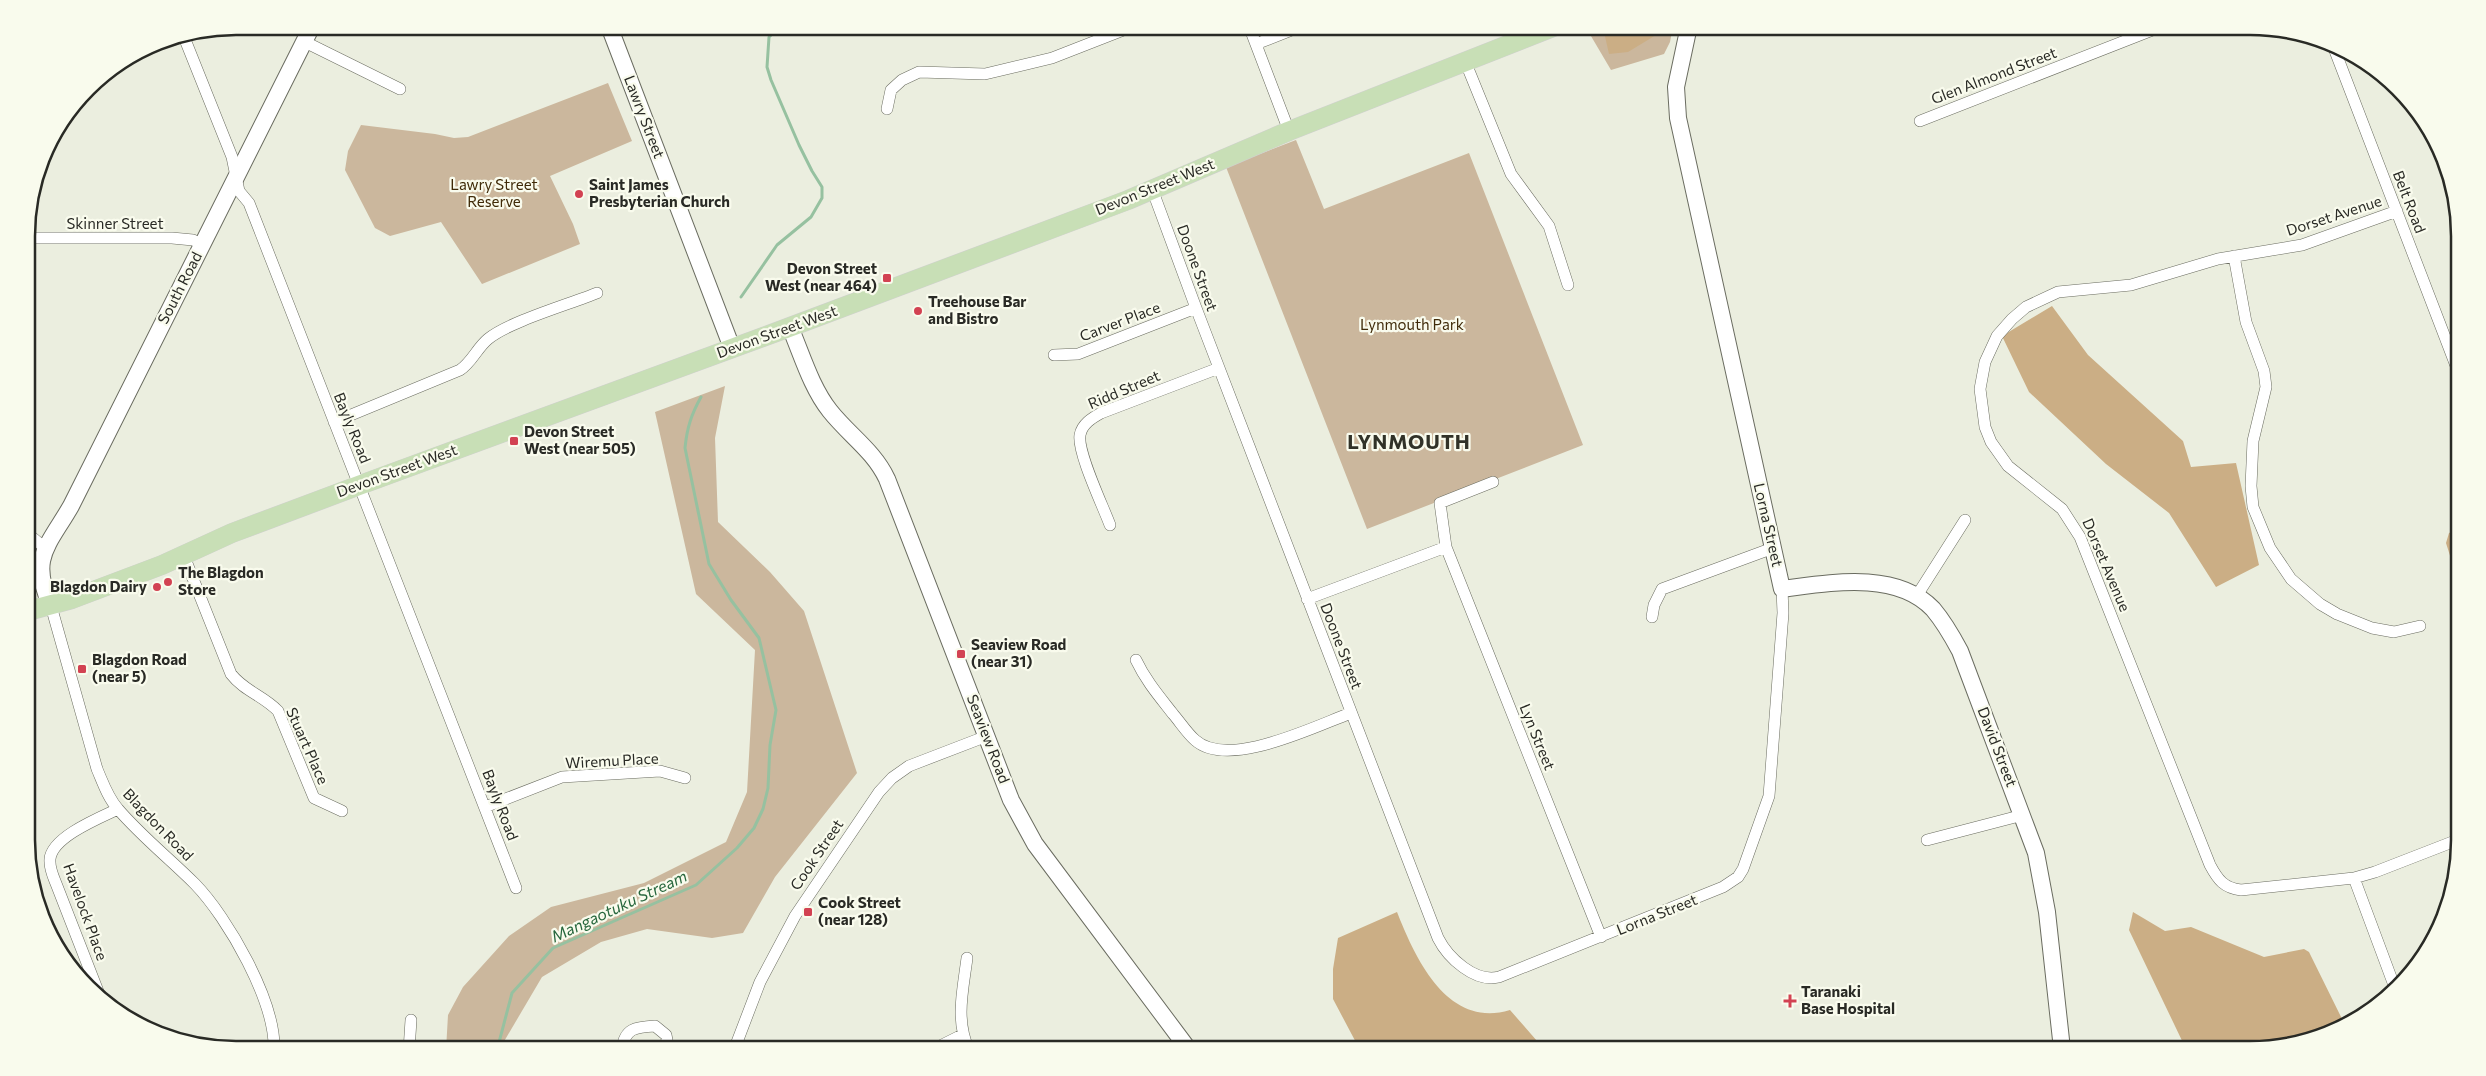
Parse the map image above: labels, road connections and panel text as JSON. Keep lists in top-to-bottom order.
{
  "streets": {
    "main road": ["Devon Street West"],
    "street": [
      "Glen Almond Street",
      "Lawry Street",
      "Belt Road",
      "Dorset Avenue",
      "Skinner Street",
      "Doone Street",
      "South Road",
      "Carver Place",
      "Ridd Street",
      "Bayly Road",
      "Lorna Street",
      "Lyn Street",
      "Seaview Road",
      "Stuart Place",
      "David Street",
      "Wiremu Place",
      "Blagdon Road",
      "Cook Street",
      "Havelock Place"
    ]
  },
  "crossings": [
    ["Lawry Street", "Devon Street West"],
    ["Devon Street West", "Doone Street"],
    ["Devon Street West", "South Road"],
    ["Devon Street West", "Bayly Road"],
    ["Devon Street West", "Seaview Road"],
    ["Devon Street West", "Stuart Place"],
    ["Devon Street West", "Blagdon Road"],
    ["Belt Road", "Dorset Avenue"],
    ["Skinner Street", "South Road"],
    ["Doone Street", "Carver Place"],
    ["Doone Street", "Ridd Street"],
    ["Doone Street", "Lorna Street"],
    ["Doone Street", "Lyn Street"],
    ["South Road", "Bayly Road"],
    ["South Road", "Blagdon Road"],
    ["Bayly Road", "Wiremu Place"],
    ["Lorna Street", "Lyn Street"],
    ["Lorna Street", "David Street"],
    ["Seaview Road", "Cook Street"],
    ["Blagdon Road", "Havelock Place"]
  ],
  "districts": ["LYNMOUTH"],
  "water": ["Mangaotuku Stream"],
  "parks": ["Lawry Street Reserve", "Lynmouth Park"],
  "places": {
    "other": [
      "Saint James Presbyterian Church",
      "Treehouse Bar and Bistro",
      "The Blagdon Store",
      "Blagdon Dairy"
    ],
    "transit": [
      "Devon Street West (near 464)",
      "Devon Street West (near 505)",
      "Seaview Road (near 31)",
      "Blagdon Road (near 5)",
      "Cook Street (near 128)"
    ],
    "health": ["Taranaki Base Hospital"]
  }
}
